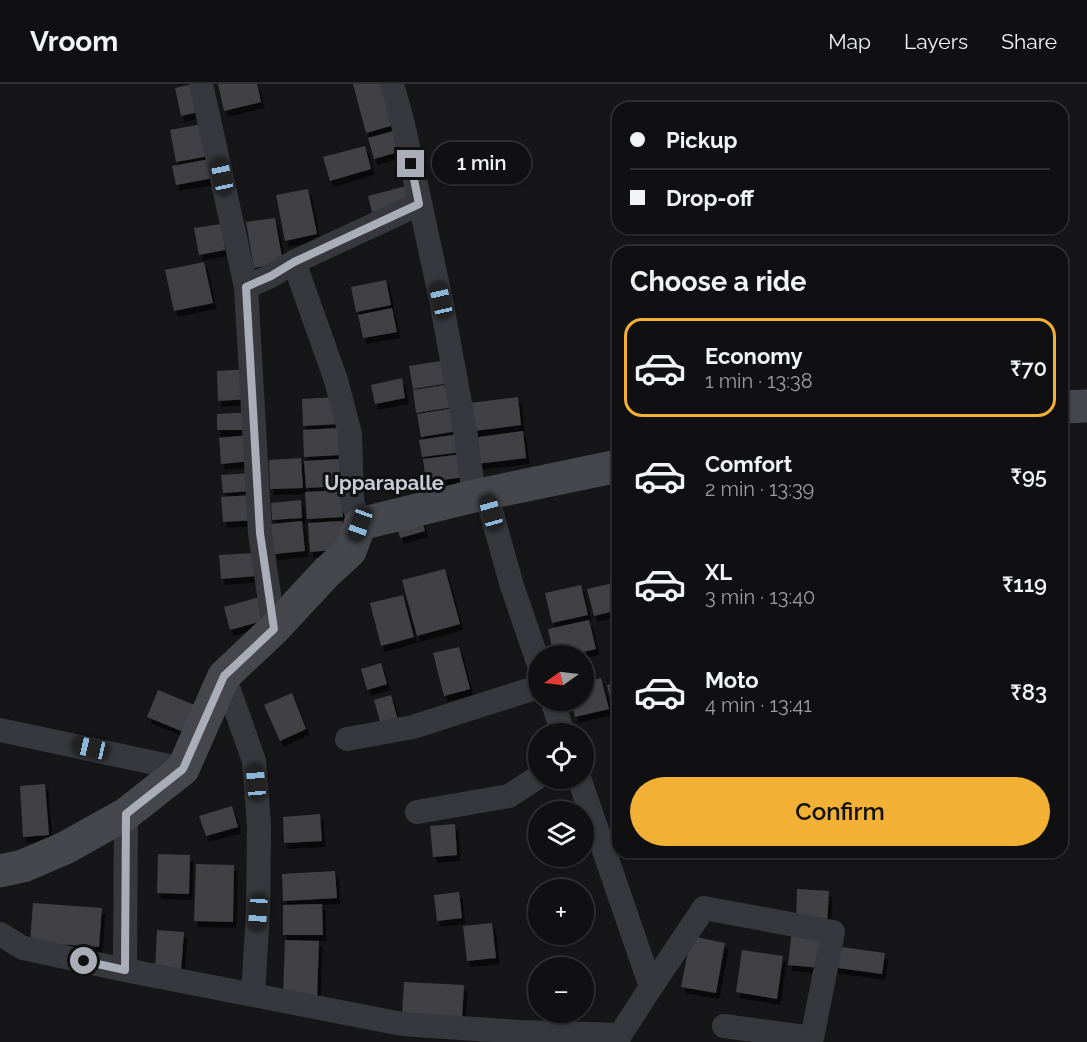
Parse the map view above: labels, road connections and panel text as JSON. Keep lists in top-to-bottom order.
{
  "districts": ["Upparapalle"],
  "north": "left",
  "page": {
    "header": "Vroom",
    "nav": ["Map", "Layers", "Share"],
    "banner": ["Pickup", "Drop-off"],
    "bubble": "1 min",
    "heading": "Choose a ride",
    "list": [
      {
        "name": "Economy",
        "note": "1 min · 13:38",
        "value": "₹70"
      },
      {
        "name": "Comfort",
        "note": "2 min · 13:39",
        "value": "₹95"
      },
      {
        "name": "XL",
        "note": "3 min · 13:40",
        "value": "₹119"
      },
      {
        "name": "Moto",
        "note": "4 min · 13:41",
        "value": "₹83"
      }
    ],
    "map_buttons": ["+", "−"],
    "buttons": "Confirm"
  }
}
